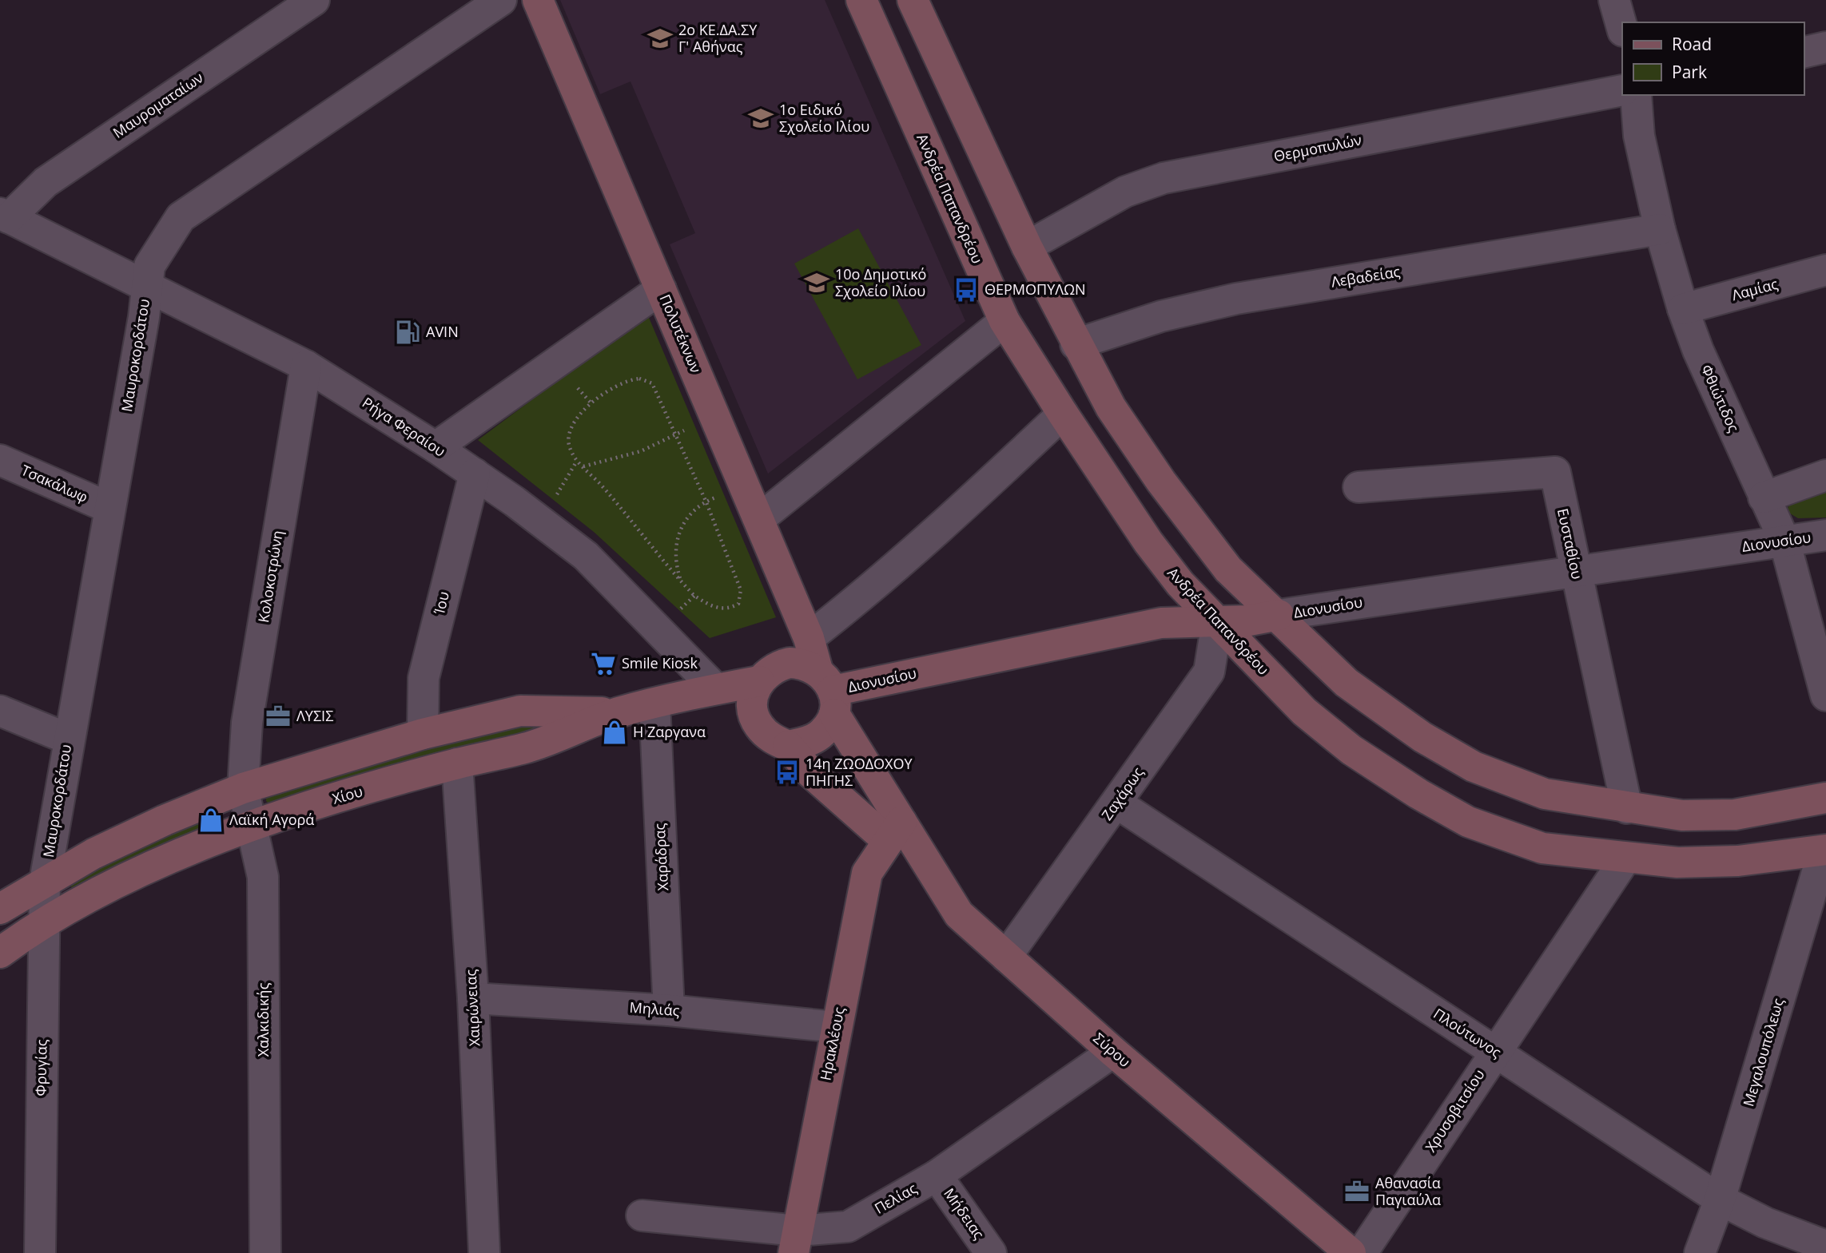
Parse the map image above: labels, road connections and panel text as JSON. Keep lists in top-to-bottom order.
{
  "streets": {
    "street": [
      "Μαυροματαίων",
      "Θερμοπυλών",
      "Ανδρέα Παπανδρέου",
      "Λεβαδείας",
      "Λαμίας",
      "Πολυτέκνων",
      "Μαυροκορδάτου",
      "Φθιώτιδος",
      "Ρήγα Φεραίου",
      "Τσακάλωφ",
      "Διονυσίου",
      "Ευσταθίου",
      "Κολοκοτρώνη",
      "Ίου",
      "Ζαχάρως",
      "Χίου",
      "Χαράδρας",
      "Χαιρώνειας",
      "Μηλιάς",
      "Χαλκιδικής",
      "Πλούτωνος",
      "Ηρακλέους",
      "Σύρου",
      "Μεγαλουπόλεως",
      "Φρυγίας",
      "Χρυσοβιτσίου",
      "Πελίας",
      "Μήδειας"
    ]
  },
  "crossings": [
    ["Μαυροματαίων", "Ρήγα Φεραίου"],
    ["Ανδρέα Παπανδρέου", "Διονυσίου"],
    ["Ανδρέα Παπανδρέου", "Ζαχάρως"],
    ["Ανδρέα Παπανδρέου", "Μεγαλουπόλεως"],
    ["Ανδρέα Παπανδρέου", "Χρυσοβιτσίου"],
    ["Λεβαδείας", "Φθιώτιδος"],
    ["Λαμίας", "Φθιώτιδος"],
    ["Πολυτέκνων", "Ρήγα Φεραίου"],
    ["Πολυτέκνων", "Διονυσίου"],
    ["Πολυτέκνων", "Χίου"],
    ["Πολυτέκνων", "Σύρου"],
    ["Μαυροκορδάτου", "Ρήγα Φεραίου"],
    ["Μαυροκορδάτου", "Τσακάλωφ"],
    ["Μαυροκορδάτου", "Χίου"],
    ["Μαυροκορδάτου", "Φρυγίας"],
    ["Φθιώτιδος", "Διονυσίου"],
    ["Ρήγα Φεραίου", "Διονυσίου"],
    ["Ρήγα Φεραίου", "Κολοκοτρώνη"],
    ["Ρήγα Φεραίου", "Ίου"],
    ["Ρήγα Φεραίου", "Χίου"],
    ["Ρήγα Φεραίου", "Σύρου"],
    ["Διονυσίου", "Ευσταθίου"],
    ["Διονυσίου", "Ζαχάρως"],
    ["Διονυσίου", "Χίου"],
    ["Διονυσίου", "Σύρου"],
    ["Κολοκοτρώνη", "Χίου"],
    ["Κολοκοτρώνη", "Χαλκιδικής"],
    ["Ίου", "Χίου"],
    ["Ζαχάρως", "Πλούτωνος"],
    ["Ζαχάρως", "Σύρου"],
    ["Χίου", "Χαράδρας"],
    ["Χίου", "Χαιρώνειας"],
    ["Χίου", "Χαλκιδικής"],
    ["Χίου", "Σύρου"],
    ["Χίου", "Φρυγίας"],
    ["Χαράδρας", "Μηλιάς"],
    ["Χαιρώνειας", "Μηλιάς"],
    ["Μηλιάς", "Ηρακλέους"],
    ["Πλούτωνος", "Μεγαλουπόλεως"],
    ["Πλούτωνος", "Χρυσοβιτσίου"],
    ["Ηρακλέους", "Σύρου"],
    ["Ηρακλέους", "Πελίας"],
    ["Σύρου", "Πελίας"],
    ["Πελίας", "Μήδειας"]
  ],
  "places": {
    "school or university": ["2ο ΚΕ.ΔΑ.ΣΥ Γ' Αθήνας", "1ο Ειδικό Σχολείο Ιλίου", "10ο Δημοτικό Σχολείο Ιλίου"],
    "bus stop": ["ΘΕΡΜΟΠΥΛΩΝ", "14η ΖΩΟΔΟΧΟΥ ΠΗΓΗΣ"],
    "fuel station": ["AVIN"],
    "supermarket": ["Smile Kiosk"],
    "office": ["ΛΥΣΙΣ", "Αθανασία Παγιαύλα"],
    "shop": ["Η Ζαργανα", "Λαϊκή Αγορά"]
  },
  "legend": ["Road", "Park"]
}
